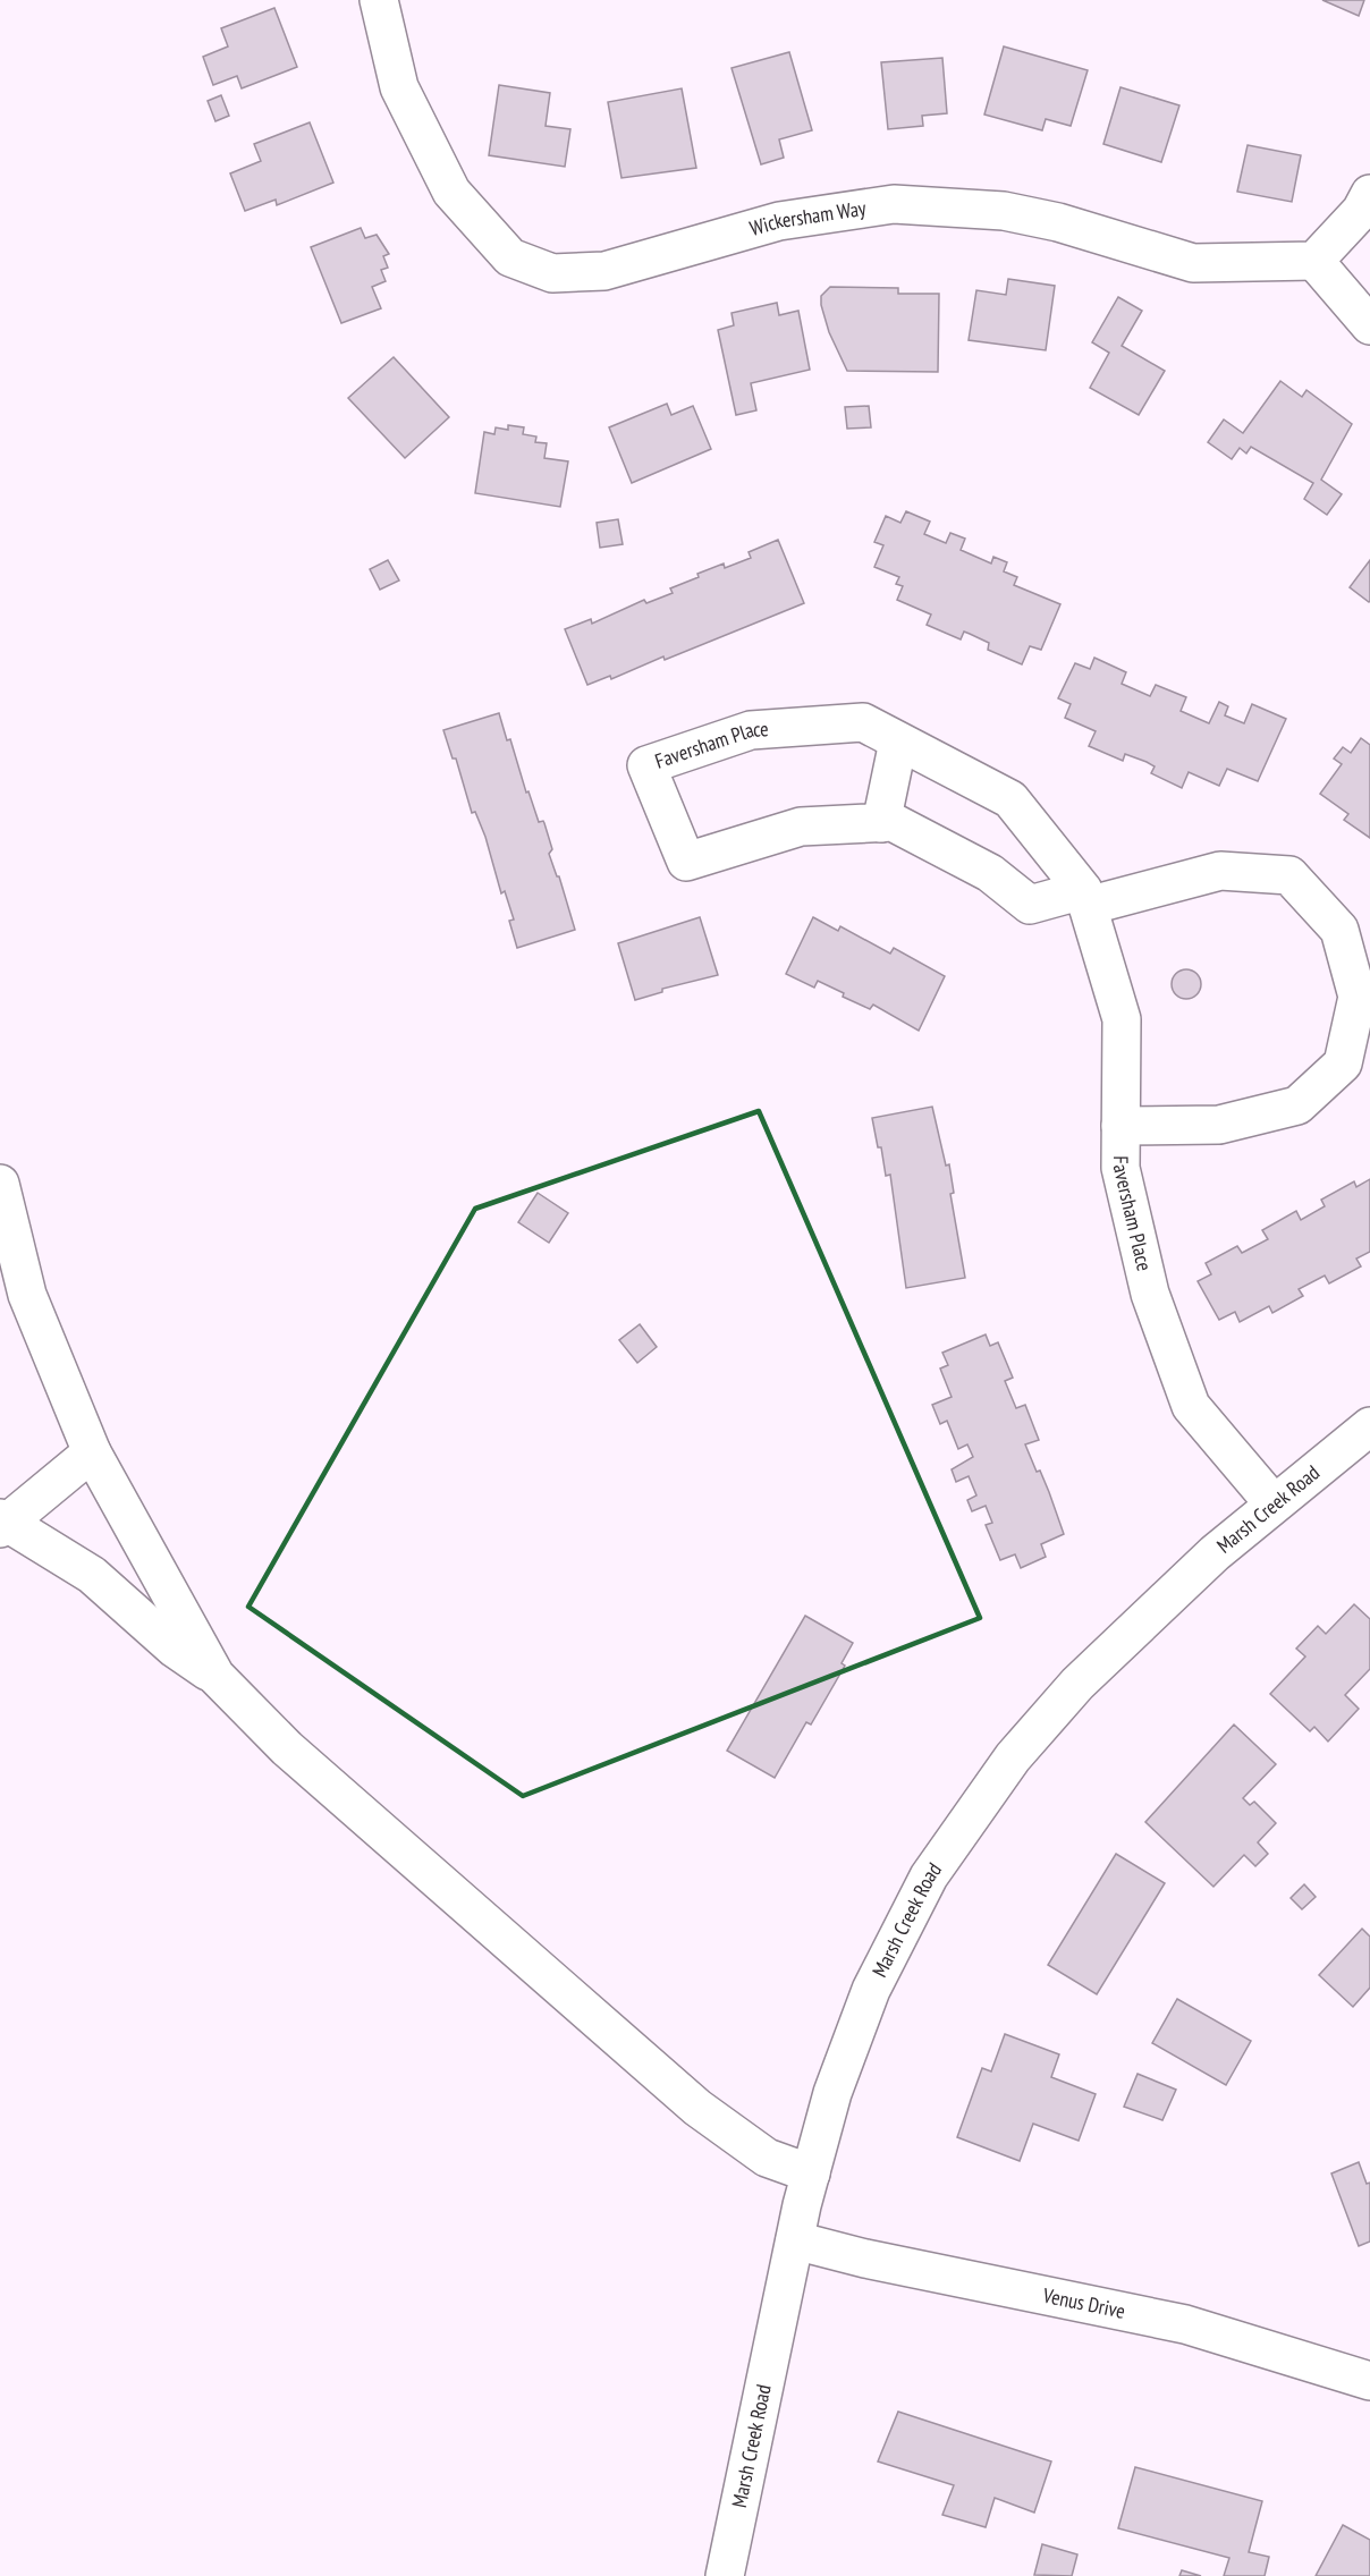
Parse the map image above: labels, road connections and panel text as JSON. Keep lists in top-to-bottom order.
{
  "streets": {
    "street": [
      "Wickersham Way",
      "Faversham Place",
      "Marsh Creek Road",
      "Venus Drive"
    ]
  },
  "crossings": [
    ["Faversham Place", "Marsh Creek Road"],
    ["Marsh Creek Road", "Venus Drive"]
  ]
}
